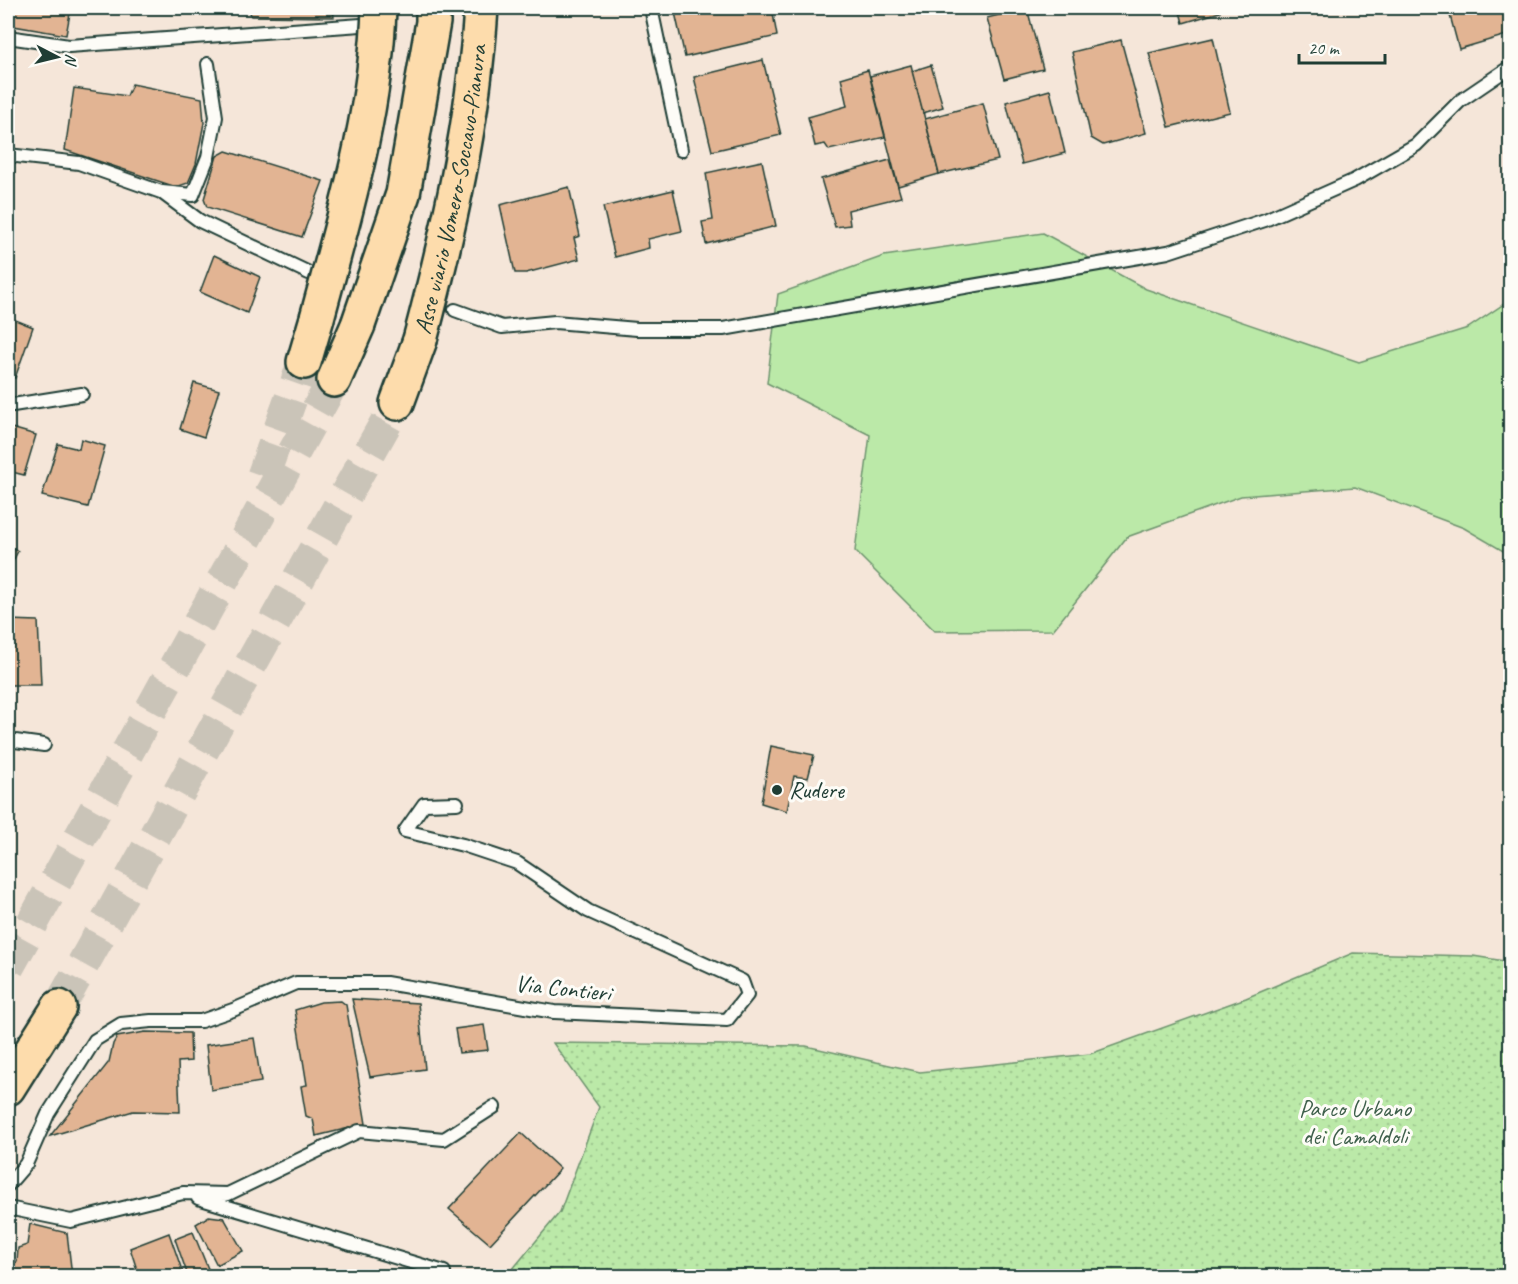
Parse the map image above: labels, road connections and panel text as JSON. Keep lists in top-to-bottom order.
{
  "streets": {
    "highway": ["Asse viario Vomero-Soccavo-Pianura"],
    "lane": ["Via Contieri"]
  },
  "parks": ["Parco Urbano dei Camaldoli"],
  "places": ["Rudere"],
  "scale_bar": "20 m",
  "north": "right"
}
